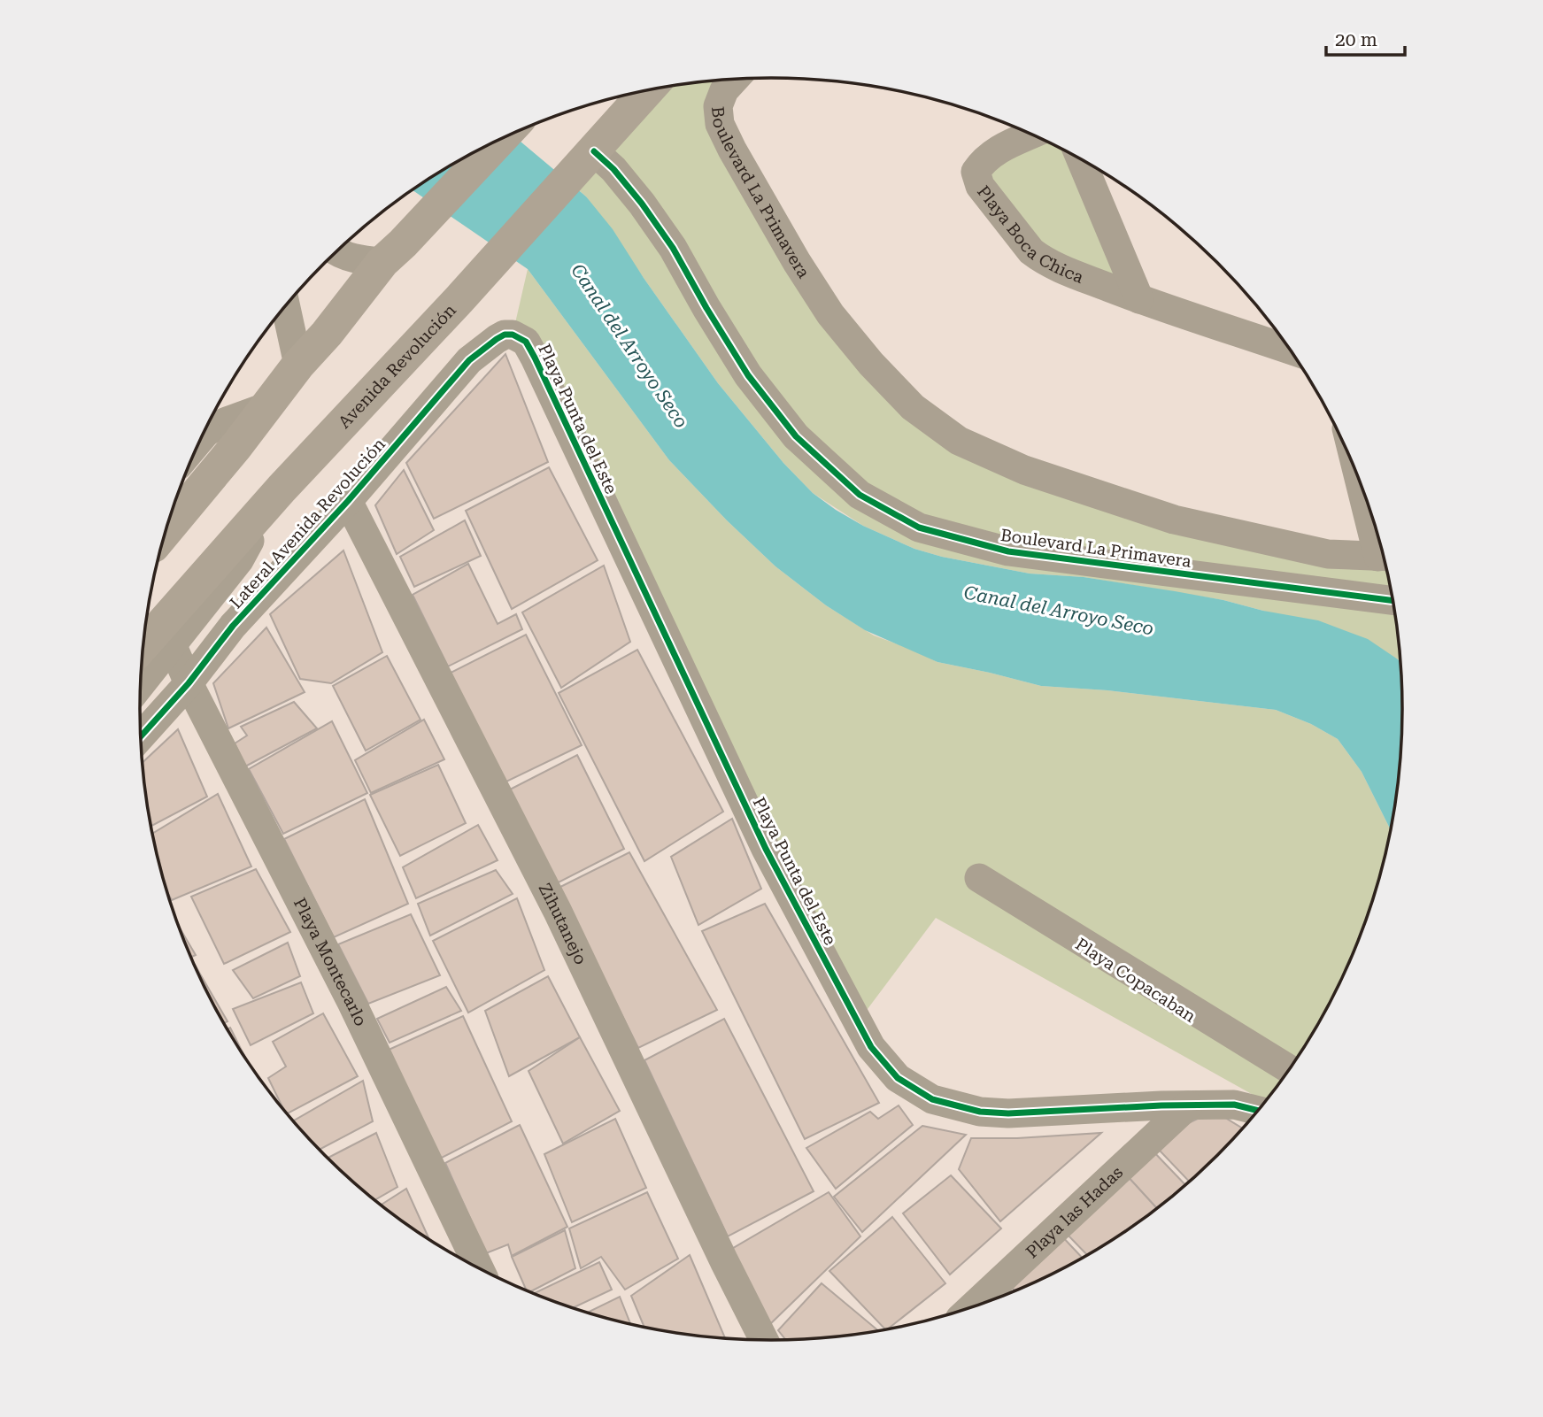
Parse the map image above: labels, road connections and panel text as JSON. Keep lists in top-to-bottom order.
{
  "streets": {
    "main road": ["Avenida Revolución"],
    "street": [
      "Boulevard La Primavera",
      "Playa Boca Chica",
      "Playa Punta del Este",
      "Lateral Avenida Revolución",
      "Zihutanejo",
      "Playa Montecarlo",
      "Playa Copacaban",
      "Playa las Hadas"
    ]
  },
  "crossings": [
    ["Boulevard La Primavera", "Avenida Revolución"],
    ["Playa Punta del Este", "Lateral Avenida Revolución"],
    ["Playa Punta del Este", "Playa las Hadas"],
    ["Lateral Avenida Revolución", "Zihutanejo"],
    ["Lateral Avenida Revolución", "Playa Montecarlo"]
  ],
  "water": ["Canal del Arroyo Seco"],
  "scale_bar": "20 m"
}
